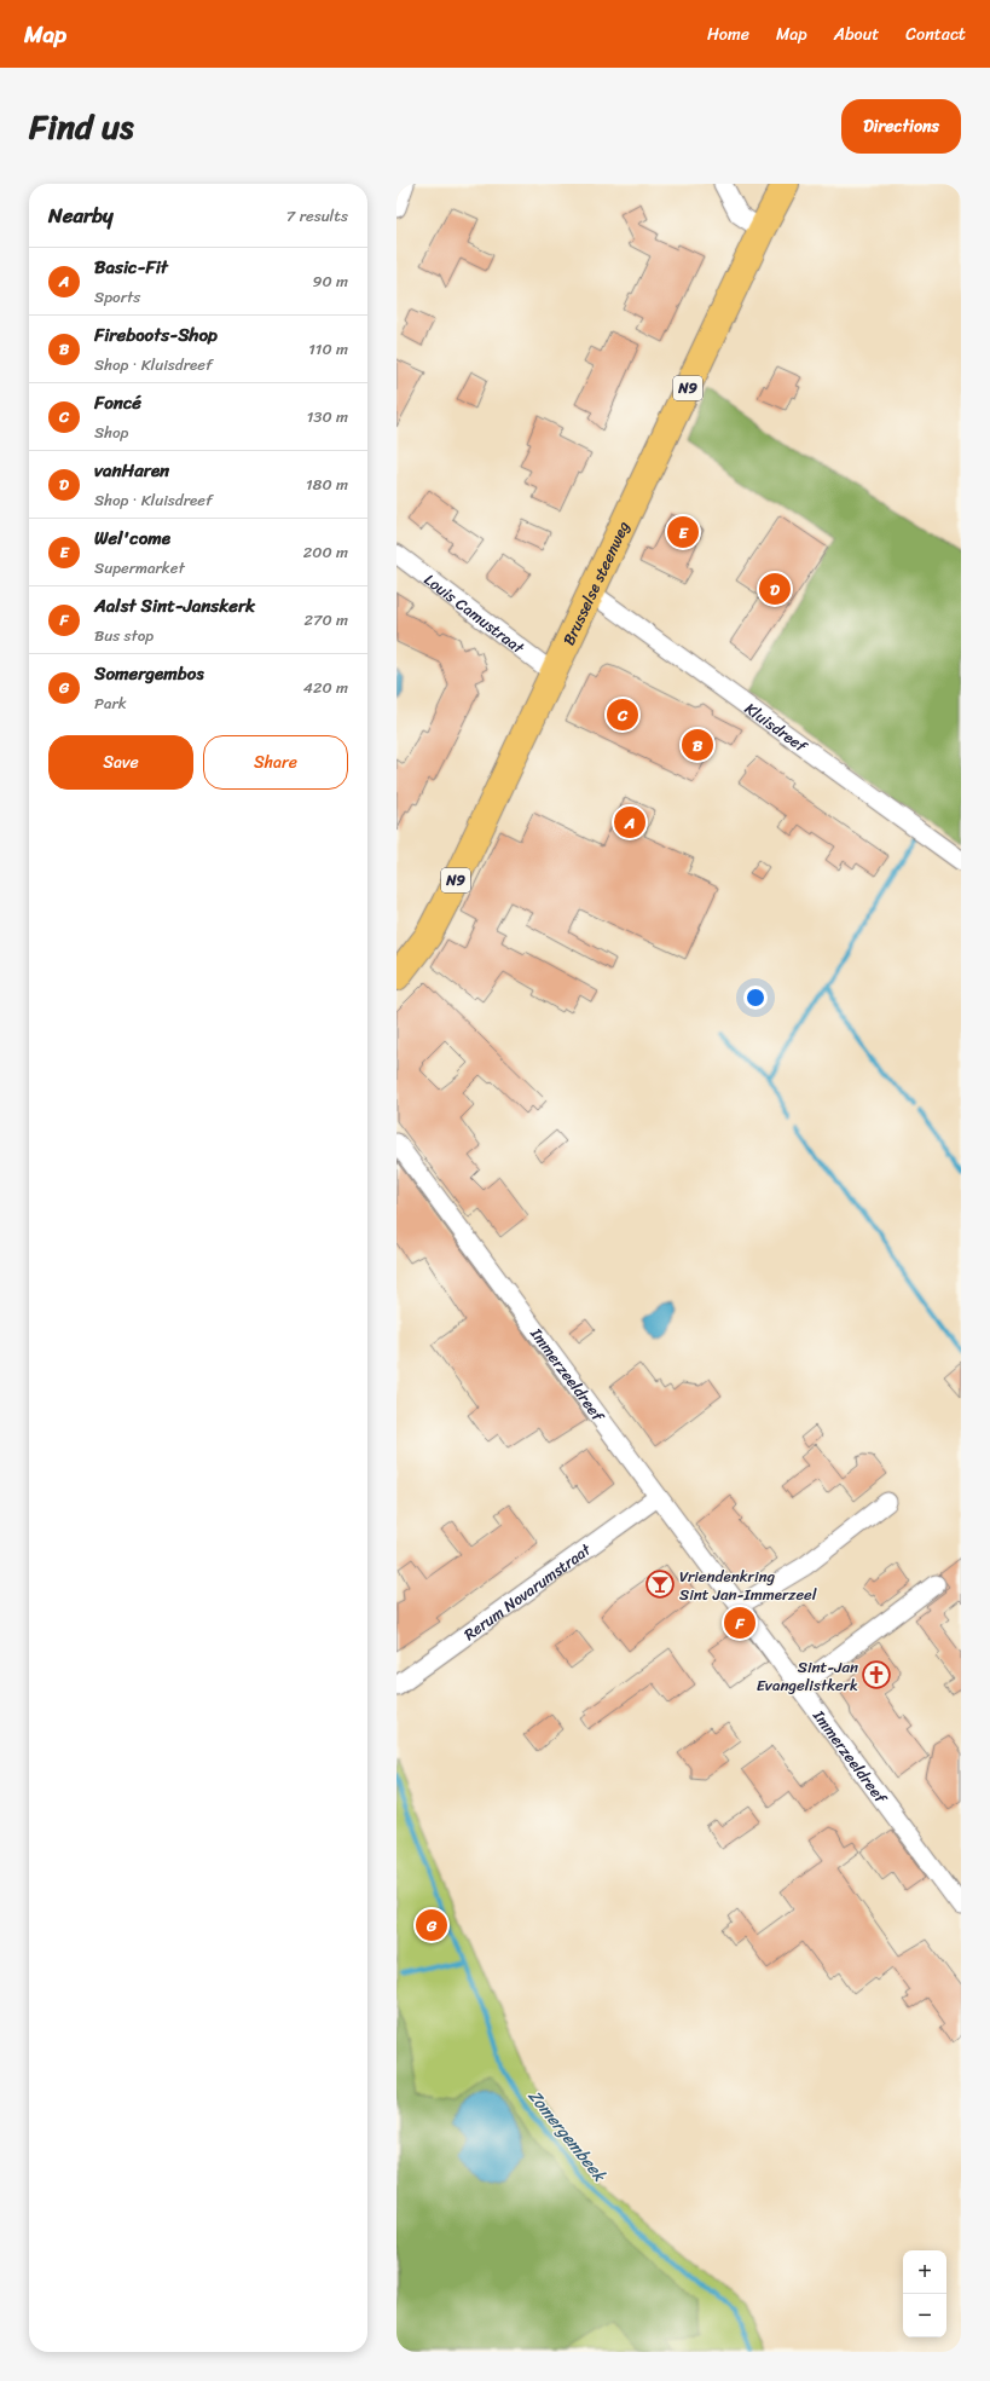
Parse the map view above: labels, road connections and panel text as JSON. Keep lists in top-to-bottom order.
{
  "streets": {
    "main road": ["N9", "Brusselse steenweg"],
    "street": [
      "Louis Camustraat",
      "Kluisdreef",
      "Immerzeeldreef",
      "Rerum Novarumstraat"
    ]
  },
  "crossings": [
    ["Brusselse steenweg", "Louis Camustraat"],
    ["Brusselse steenweg", "Kluisdreef"],
    ["Immerzeeldreef", "Rerum Novarumstraat"]
  ],
  "water": ["Zomergembeek"],
  "places": {
    "bar": ["Vriendenkring Sint Jan-Immerzeel"],
    "church": ["Sint-Jan Evangelistkerk"]
  },
  "page": {
    "header": "Map",
    "nav": [
      "Home",
      "Map",
      "About",
      "Contact"
    ],
    "title": "Find us",
    "buttons": [
      "Directions",
      ["Save", "Share"]
    ],
    "heading": ["Nearby", "7 results"],
    "list": [
      {
        "mark": "A",
        "name": "Basic-Fit",
        "note": "Sports",
        "value": "90 m"
      },
      {
        "mark": "B",
        "name": "Fireboots-Shop",
        "note": "Shop · Kluisdreef",
        "value": "110 m"
      },
      {
        "mark": "C",
        "name": "Foncé",
        "note": "Shop",
        "value": "130 m"
      },
      {
        "mark": "D",
        "name": "vanHaren",
        "note": "Shop · Kluisdreef",
        "value": "180 m"
      },
      {
        "mark": "E",
        "name": "Wel'come",
        "note": "Supermarket",
        "value": "200 m"
      },
      {
        "mark": "F",
        "name": "Aalst Sint-Janskerk",
        "note": "Bus stop",
        "value": "270 m"
      },
      {
        "mark": "G",
        "name": "Somergembos",
        "note": "Park",
        "value": "420 m"
      }
    ],
    "pins": [
      "E",
      "D",
      "C",
      "B",
      "A",
      "F",
      "G"
    ],
    "map_buttons": ["+", "−"]
  }
}
